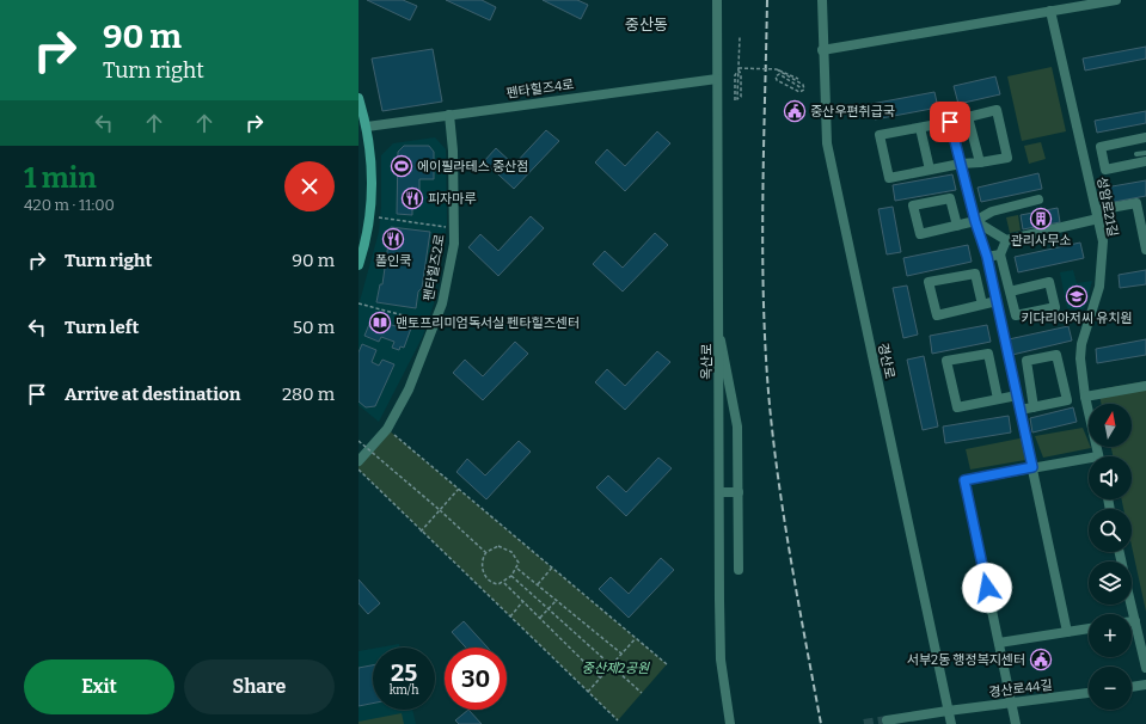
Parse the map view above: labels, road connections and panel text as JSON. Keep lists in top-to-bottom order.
{
  "streets": {
    "street": [
      "펜타힐즈4로",
      "성암로21길",
      "펜타힐즈2로",
      "경산로",
      "옥산로",
      "경산로44길"
    ]
  },
  "crossings": [
    ["펜타힐즈4로", "펜타힐즈2로"],
    ["펜타힐즈4로", "옥산로"],
    ["경산로", "경산로44길"]
  ],
  "districts": ["중산동"],
  "parks": ["중산제2공원"],
  "places": {
    "public building": ["중산우편취급국", "서부2동 행정복지센터"],
    "sports": ["에이필라테스 중산점"],
    "restaurant": ["피자마루", "폴인쿡"],
    "building": ["관리사무소"],
    "school or university": ["키다리아저씨 유치원"],
    "library": ["맨토프리미엄독서실 펜타힐즈센터"]
  },
  "north": "top",
  "page": {
    "turn": ["90 m", "Turn right"],
    "heading": ["1 min", "420 m · 11:00"],
    "list": [
      {
        "name": "Turn right",
        "value": "90 m"
      },
      {
        "name": "Turn left",
        "value": "50 m"
      },
      {
        "name": "Arrive at destination",
        "value": "280 m"
      }
    ],
    "map_buttons": ["+", "−"],
    "speed": "25 km/h",
    "limit": "30",
    "buttons": ["Exit", "Share"]
  }
}
